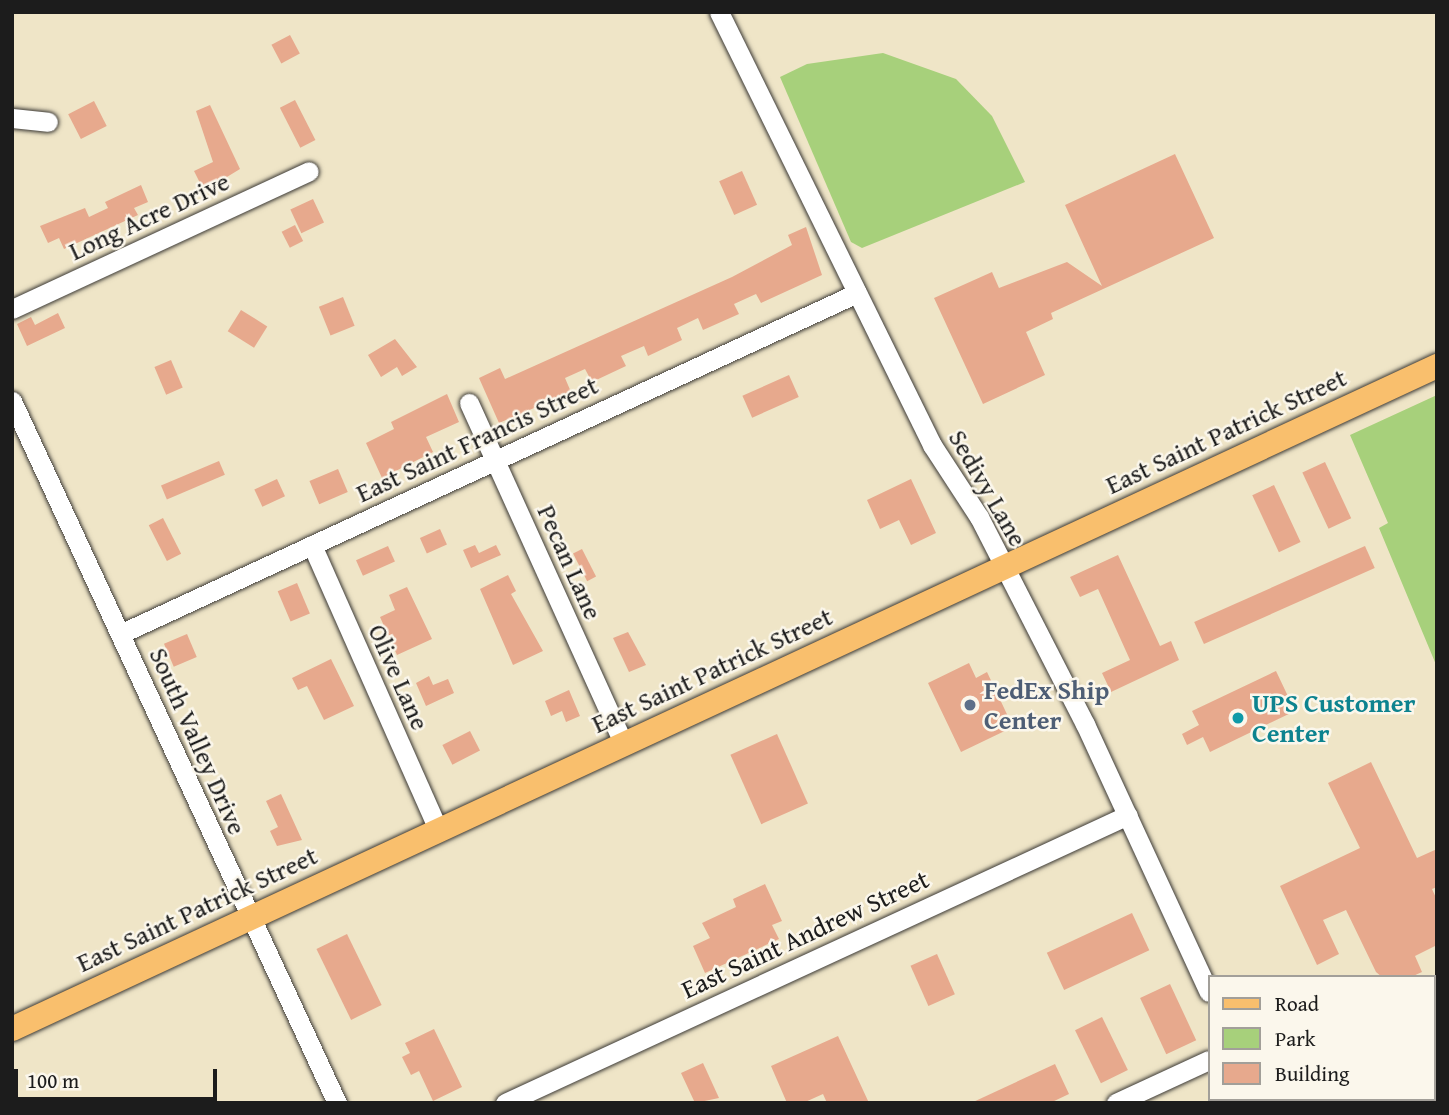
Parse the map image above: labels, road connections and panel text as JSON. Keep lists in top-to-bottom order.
{
  "streets": {
    "main road": ["East Saint Patrick Street"],
    "street": [
      "Long Acre Drive",
      "East Saint Francis Street",
      "Sedivy Lane",
      "Pecan Lane",
      "Olive Lane",
      "South Valley Drive",
      "East Saint Andrew Street"
    ]
  },
  "crossings": [
    ["East Saint Patrick Street", "Sedivy Lane"],
    ["East Saint Patrick Street", "Pecan Lane"],
    ["East Saint Patrick Street", "Olive Lane"],
    ["East Saint Patrick Street", "South Valley Drive"],
    ["East Saint Francis Street", "Sedivy Lane"],
    ["East Saint Francis Street", "Pecan Lane"],
    ["East Saint Francis Street", "Olive Lane"],
    ["East Saint Francis Street", "South Valley Drive"],
    ["Sedivy Lane", "East Saint Andrew Street"]
  ],
  "places": ["FedEx Ship Center", "UPS Customer Center"],
  "legend": ["Road", "Park", "Building"],
  "scale_bar": "100 m"
}
